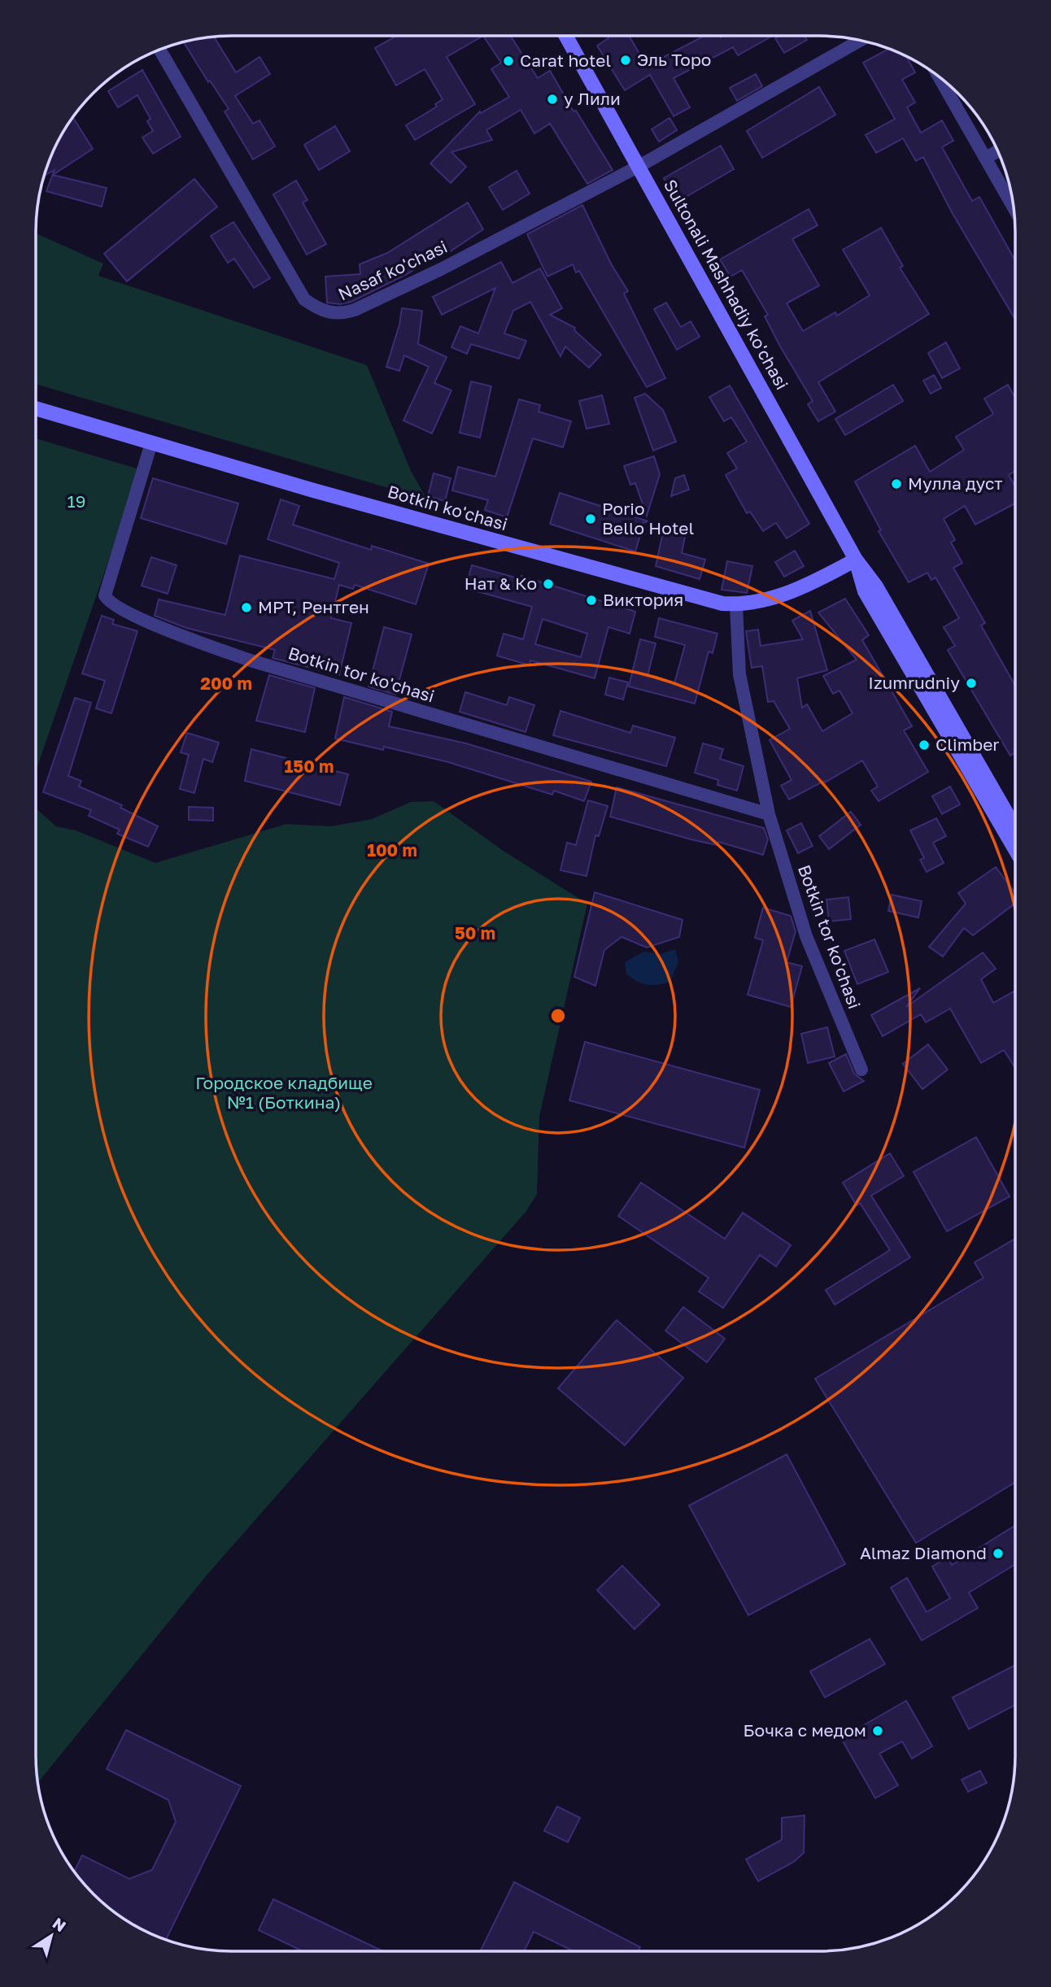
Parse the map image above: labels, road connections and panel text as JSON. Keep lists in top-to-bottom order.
{
  "streets": {
    "street": [
      "Nasaf ko'chasi",
      "Sultonali Mashhadiy ko'chasi",
      "Botkin ko'chasi",
      "Botkin tor ko'chasi"
    ]
  },
  "crossings": [
    ["Nasaf ko'chasi", "Sultonali Mashhadiy ko'chasi"],
    ["Sultonali Mashhadiy ko'chasi", "Botkin ko'chasi"],
    ["Botkin ko'chasi", "Botkin tor ko'chasi"]
  ],
  "parks": ["19", "Городское кладбище №1 (Боткина)"],
  "places": [
    "Эль Торо",
    "Carat hotel",
    "у Лили",
    "Мулла дуст",
    "Porio Bello Hotel",
    "Нат & Ко",
    "Виктория",
    "МРТ, Рентген",
    "Izumrudniy",
    "Climber",
    "Almaz Diamond",
    "Бочка с медом"
  ],
  "north": "top right",
  "rings": [
    "200 m",
    "150 m",
    "100 m",
    "50 m"
  ]
}
